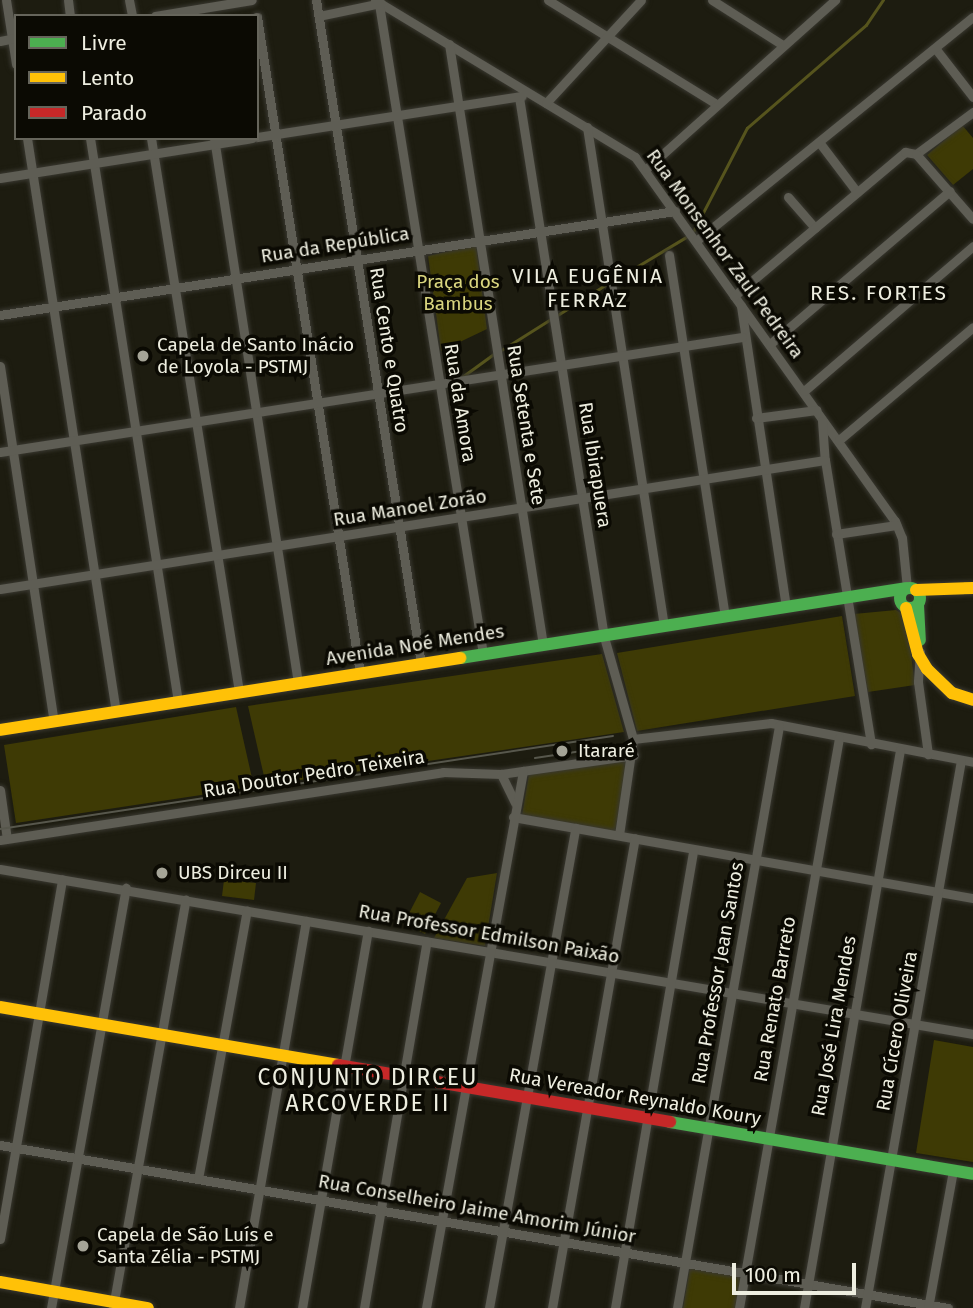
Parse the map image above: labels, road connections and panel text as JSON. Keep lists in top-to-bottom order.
{
  "streets": {
    "street": [
      "Rua da República",
      "Rua Monsenhor Zaul Pedreira",
      "Rua Cento e Quatro",
      "Rua da Amora",
      "Rua Setenta e Sete",
      "Rua Ibirapuera",
      "Rua Manoel Zorão",
      "Avenida Noé Mendes",
      "Rua Doutor Pedro Teixeira",
      "Rua Professor Edmilson Paixão",
      "Rua Professor Jean Santos",
      "Rua Renato Barreto",
      "Rua José Lira Mendes",
      "Rua Cícero Oliveira",
      "Rua Vereador Reynaldo Koury",
      "Rua Conselheiro Jaime Amorim Júnior"
    ]
  },
  "crossings": [
    ["Rua da República", "Rua Monsenhor Zaul Pedreira"],
    ["Rua da República", "Rua Cento e Quatro"],
    ["Rua da República", "Rua da Amora"],
    ["Rua da República", "Rua Setenta e Sete"],
    ["Rua da República", "Rua Ibirapuera"],
    ["Rua Monsenhor Zaul Pedreira", "Rua da Amora"],
    ["Rua Monsenhor Zaul Pedreira", "Rua Setenta e Sete"],
    ["Rua Monsenhor Zaul Pedreira", "Avenida Noé Mendes"],
    ["Rua Cento e Quatro", "Rua Manoel Zorão"],
    ["Rua Cento e Quatro", "Avenida Noé Mendes"],
    ["Rua da Amora", "Rua Manoel Zorão"],
    ["Rua da Amora", "Avenida Noé Mendes"],
    ["Rua Setenta e Sete", "Rua Manoel Zorão"],
    ["Rua Setenta e Sete", "Avenida Noé Mendes"],
    ["Rua Ibirapuera", "Rua Manoel Zorão"],
    ["Rua Ibirapuera", "Avenida Noé Mendes"],
    ["Rua Ibirapuera", "Rua Doutor Pedro Teixeira"],
    ["Rua Professor Edmilson Paixão", "Rua Professor Jean Santos"],
    ["Rua Professor Edmilson Paixão", "Rua Renato Barreto"],
    ["Rua Professor Edmilson Paixão", "Rua José Lira Mendes"],
    ["Rua Professor Edmilson Paixão", "Rua Cícero Oliveira"],
    ["Rua Professor Jean Santos", "Rua Vereador Reynaldo Koury"],
    ["Rua Professor Jean Santos", "Rua Conselheiro Jaime Amorim Júnior"],
    ["Rua Renato Barreto", "Rua Vereador Reynaldo Koury"],
    ["Rua Renato Barreto", "Rua Conselheiro Jaime Amorim Júnior"],
    ["Rua José Lira Mendes", "Rua Vereador Reynaldo Koury"],
    ["Rua José Lira Mendes", "Rua Conselheiro Jaime Amorim Júnior"],
    ["Rua Cícero Oliveira", "Rua Vereador Reynaldo Koury"],
    ["Rua Cícero Oliveira", "Rua Conselheiro Jaime Amorim Júnior"]
  ],
  "districts": ["VILA EUGÊNIA FERRAZ", "RES. FORTES", "CONJUNTO DIRCEU ARCOVERDE II"],
  "parks": ["Praça dos Bambus"],
  "places": [
    "Capela de Santo Inácio de Loyola - PSTMJ",
    "Itararé",
    "UBS Dirceu II",
    "Capela de São Luís e Santa Zélia - PSTMJ"
  ],
  "legend": ["Livre", "Lento", "Parado"],
  "scale_bar": "100 m"
}
